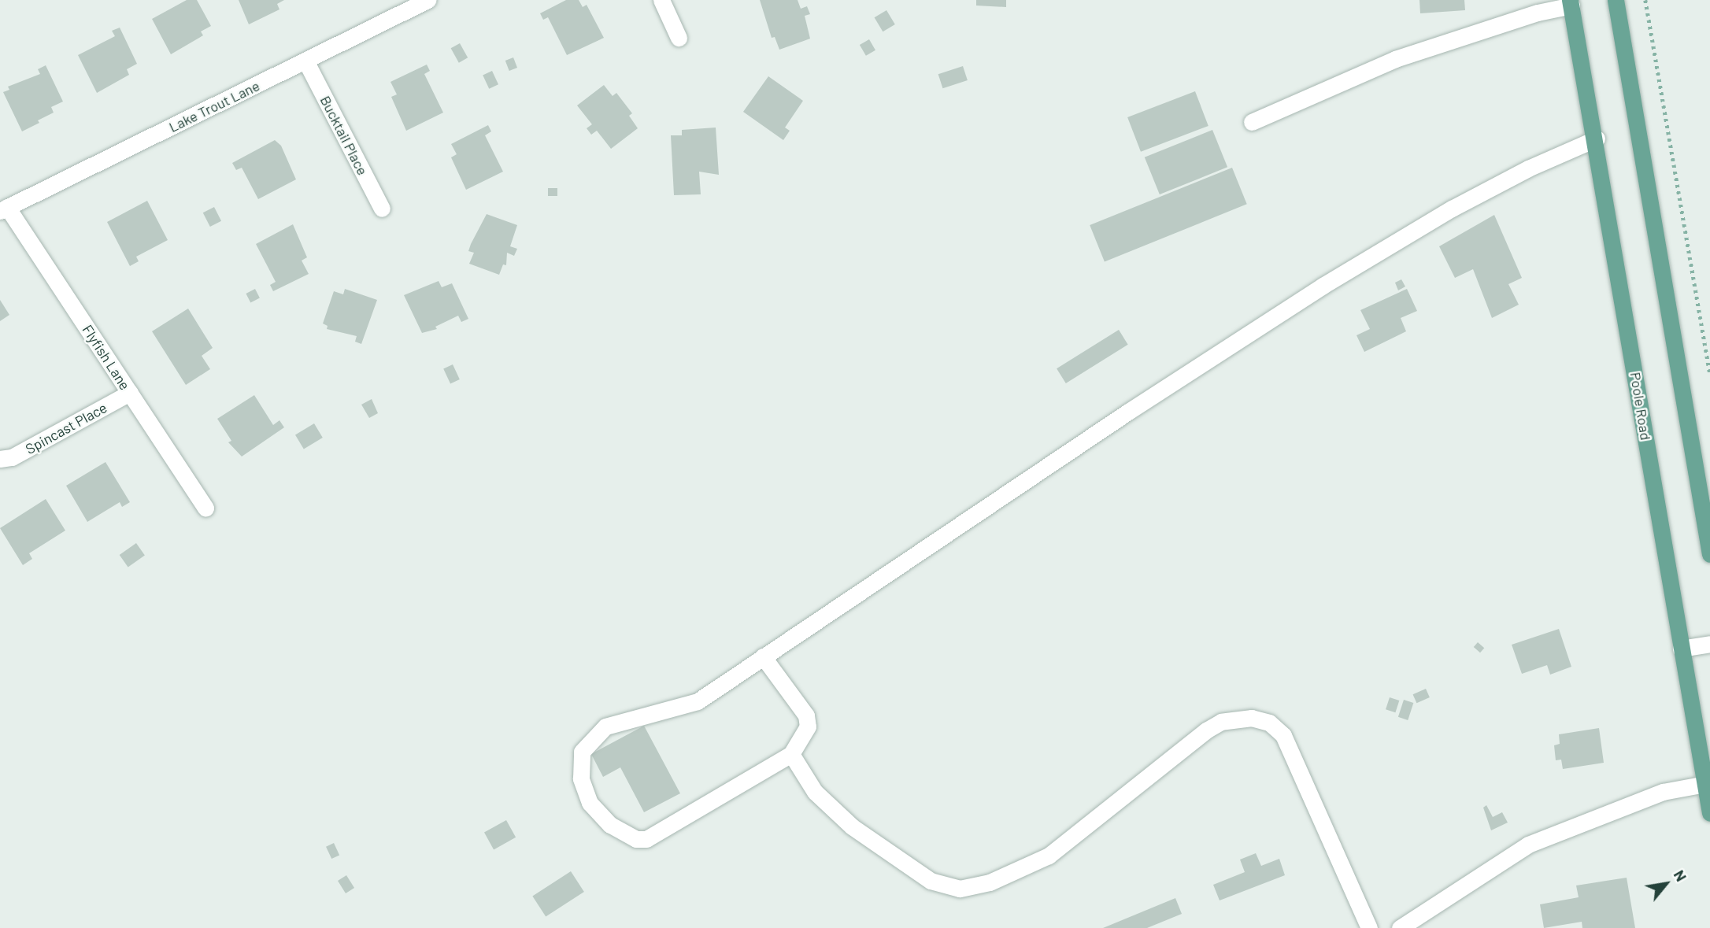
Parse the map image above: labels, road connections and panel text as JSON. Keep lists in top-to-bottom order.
{
  "streets": {
    "main road": ["Poole Road"],
    "street": [
      "Lake Trout Lane",
      "Bucktail Place",
      "Flyfish Lane",
      "Spincast Place"
    ]
  },
  "crossings": [
    ["Lake Trout Lane", "Bucktail Place"],
    ["Lake Trout Lane", "Flyfish Lane"],
    ["Flyfish Lane", "Spincast Place"]
  ],
  "north": "top right"
}
